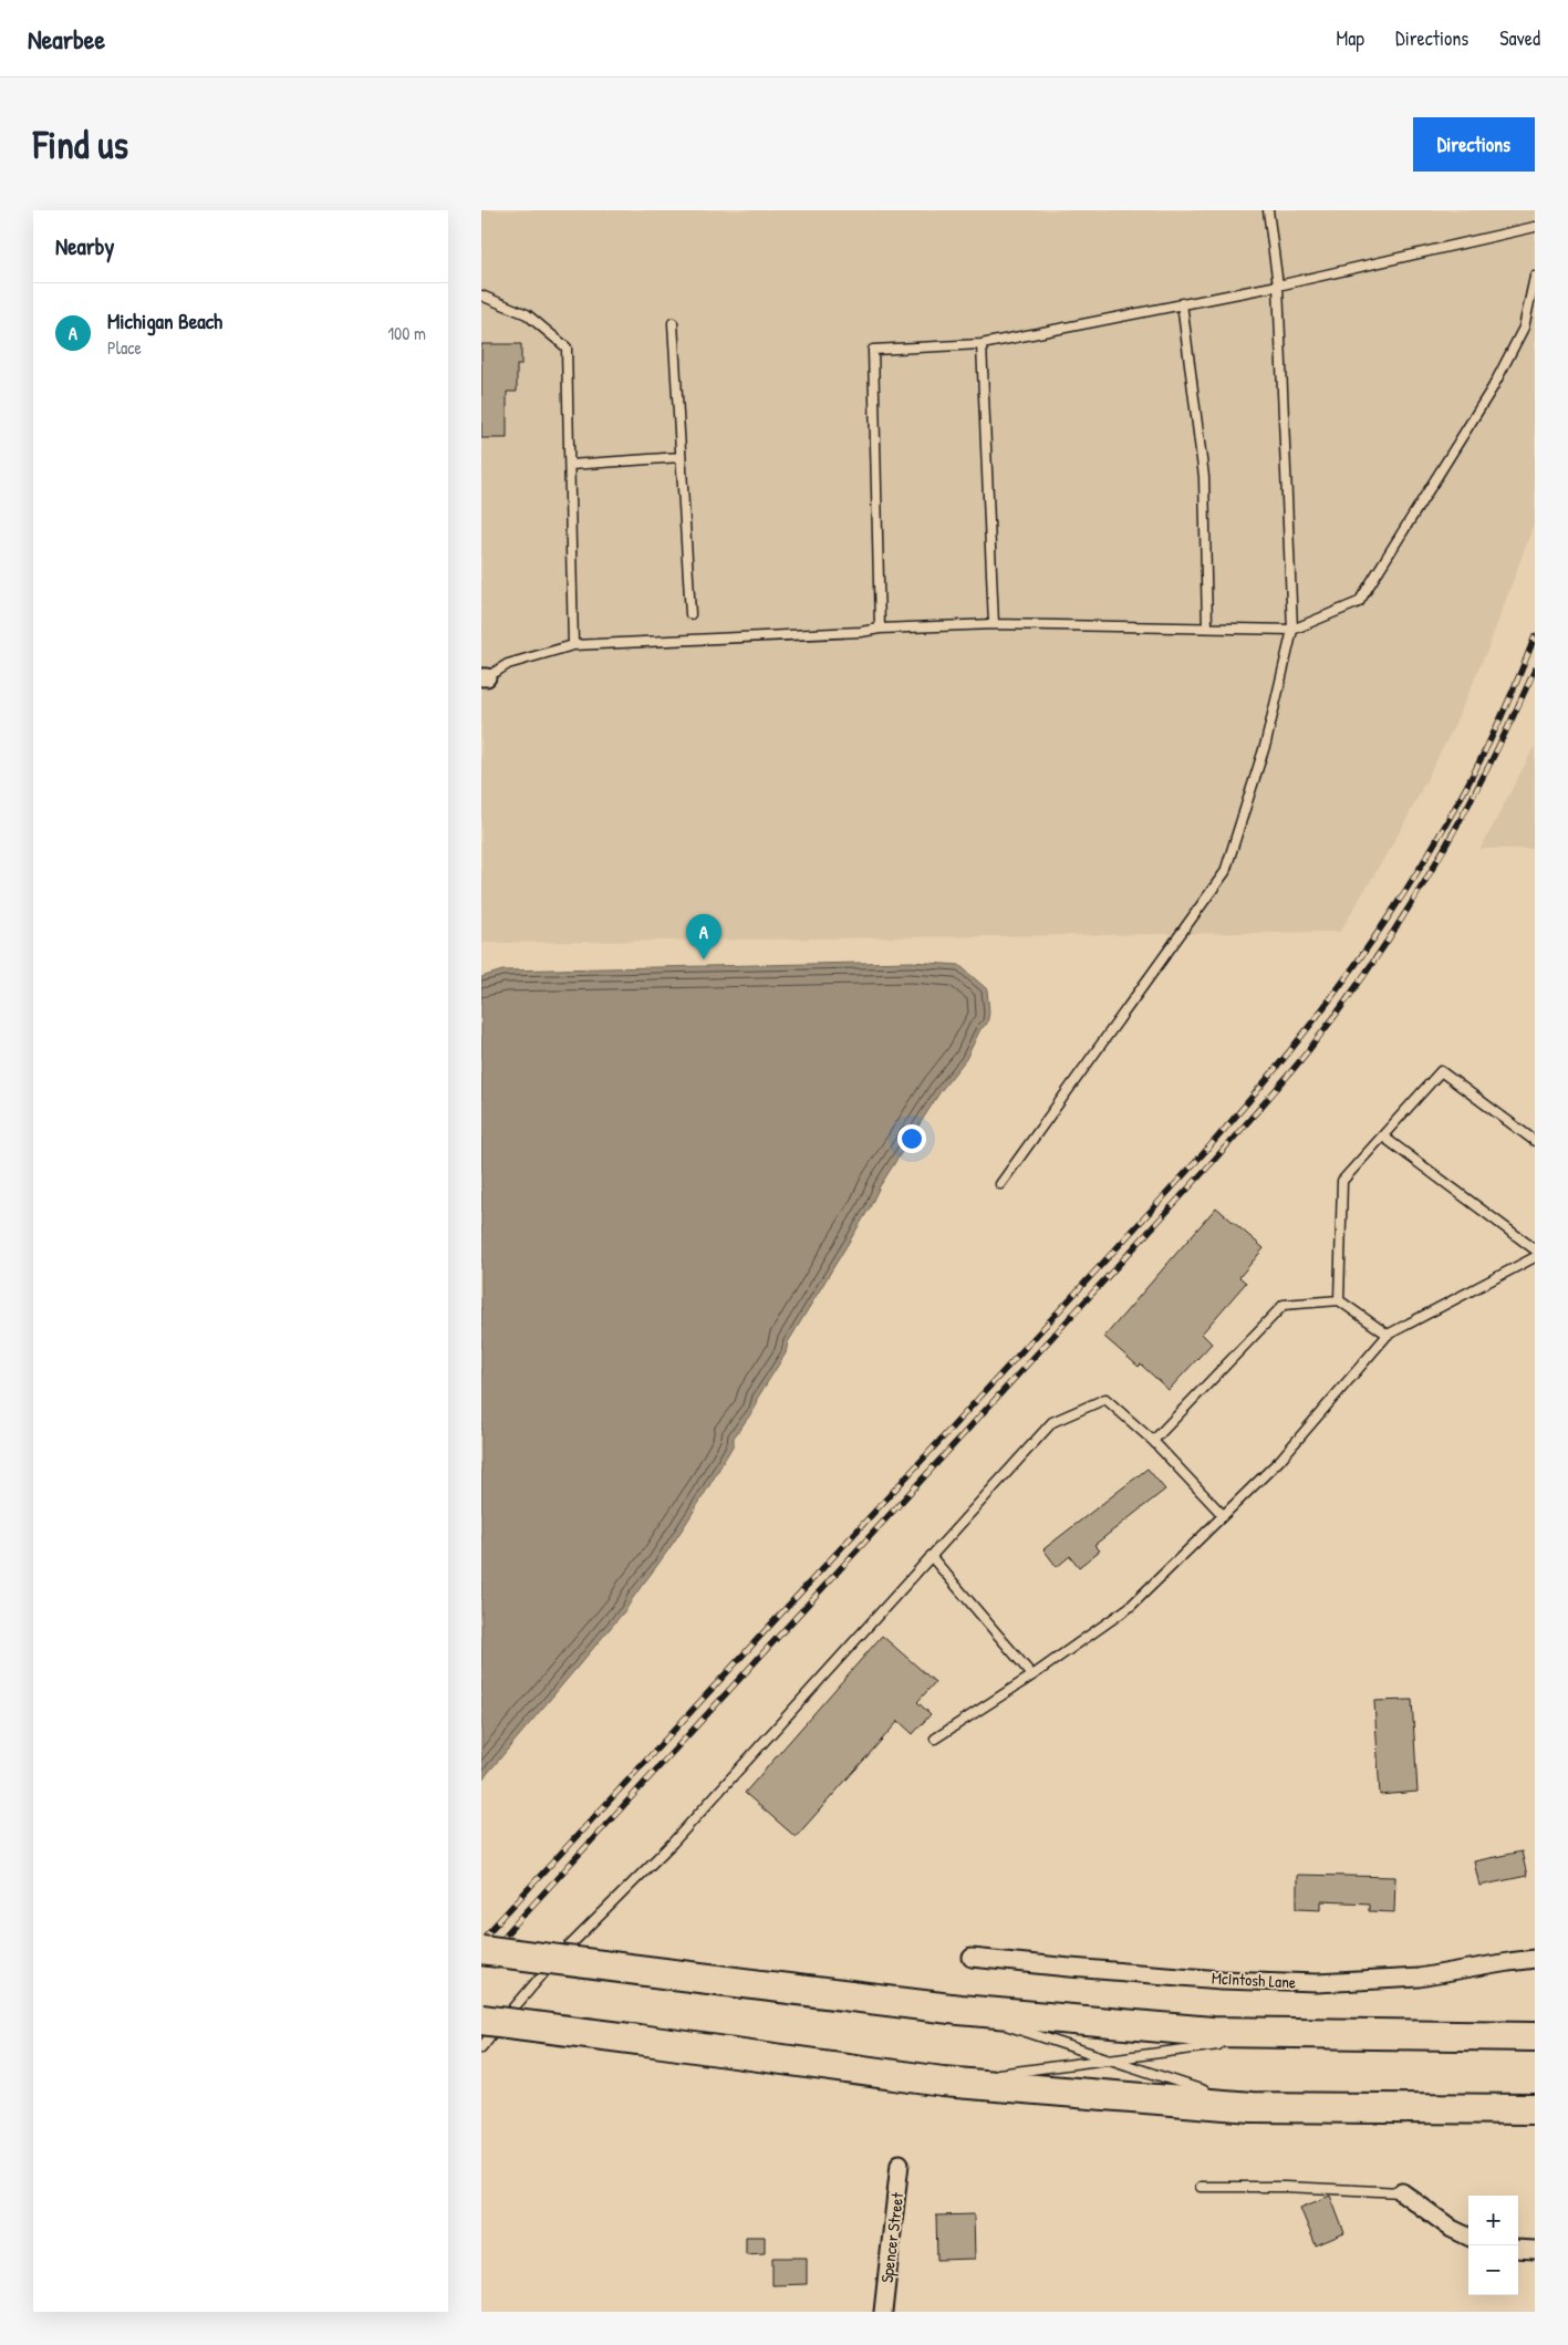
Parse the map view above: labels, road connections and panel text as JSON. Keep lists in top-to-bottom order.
{
  "streets": {
    "street": ["McIntosh Lane", "Spencer Street"]
  },
  "page": {
    "header": "Nearbee",
    "nav": ["Map", "Directions", "Saved"],
    "buttons": "Directions",
    "title": "Find us",
    "heading": "Nearby",
    "list": [
      {
        "mark": "A",
        "name": "Michigan Beach",
        "note": "Place",
        "value": "100 m"
      }
    ],
    "pins": "A",
    "map_buttons": ["+", "−"]
  }
}
